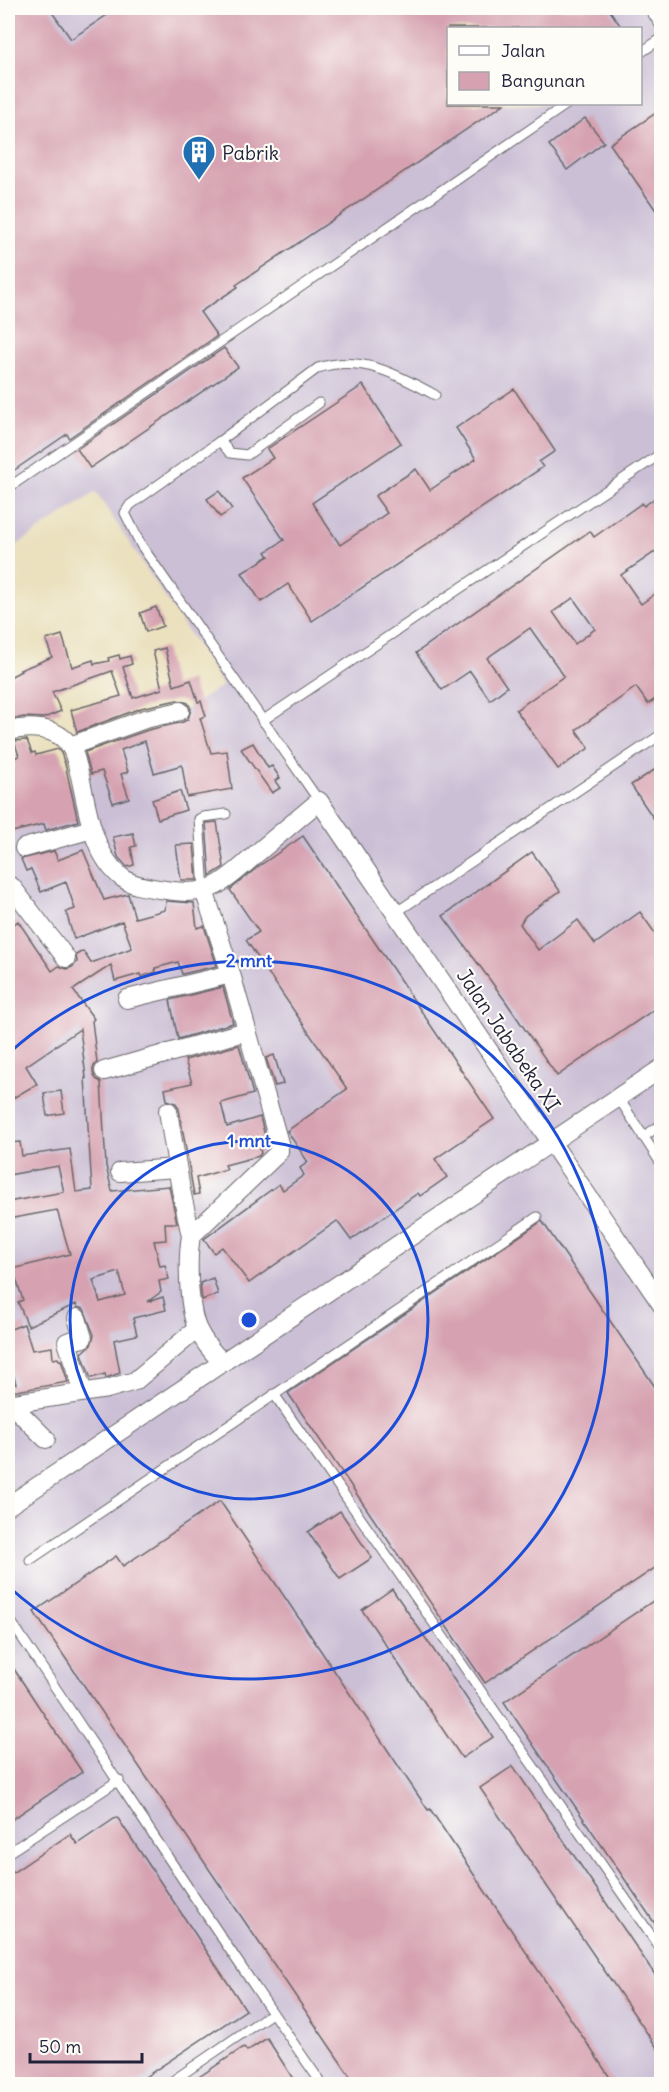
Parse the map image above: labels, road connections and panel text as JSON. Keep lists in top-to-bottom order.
{
  "streets": {
    "street": ["Jalan Jababeka XI"]
  },
  "places": {
    "building": ["Pabrik"]
  },
  "legend": ["Jalan", "Bangunan"],
  "scale_bar": "50 m",
  "rings": ["2 mnt", "1 mnt"]
}
